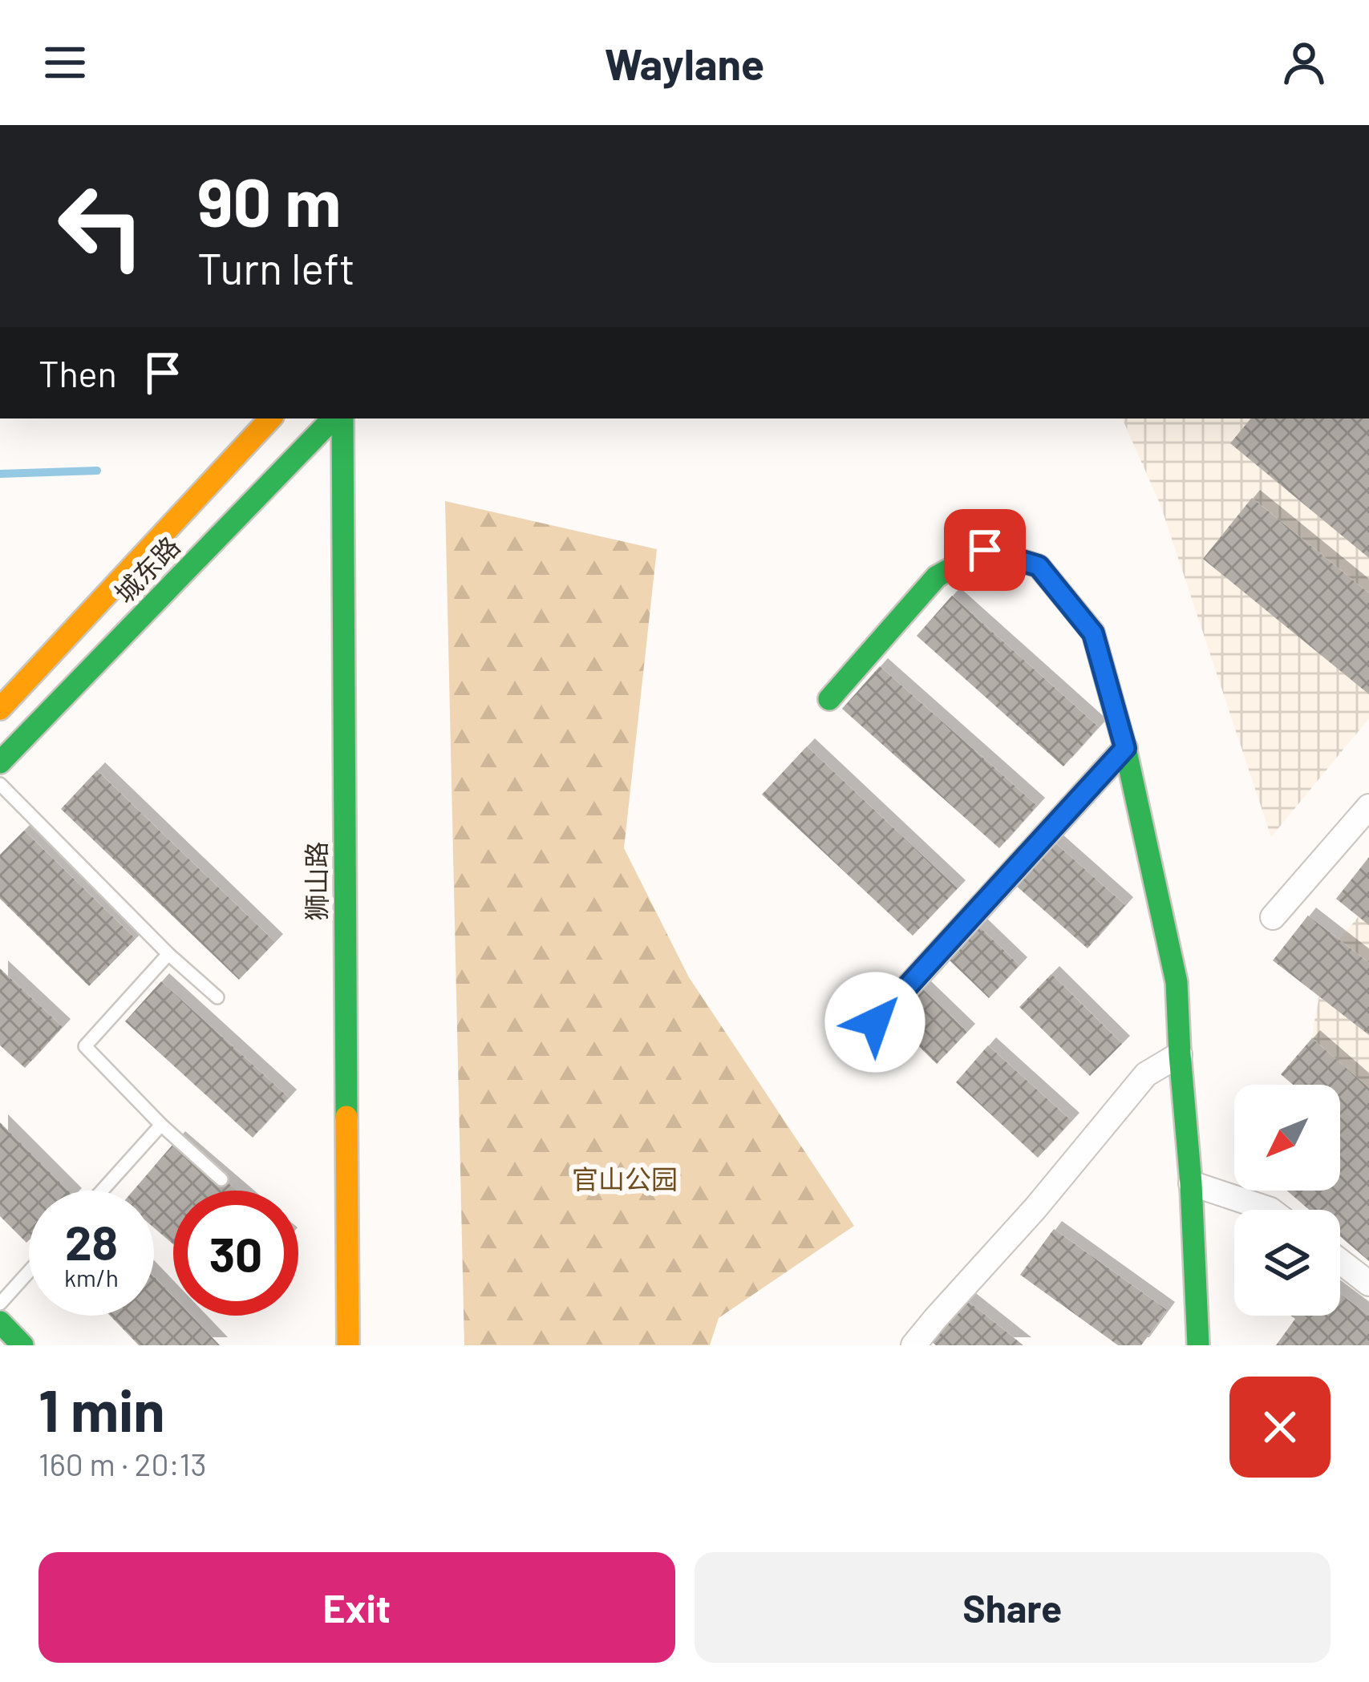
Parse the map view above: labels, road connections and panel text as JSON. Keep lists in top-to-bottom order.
{
  "streets": {
    "street": ["城东路", "狮山路"]
  },
  "parks": ["官山公园"],
  "north": "bottom left",
  "page": {
    "header": "Waylane",
    "turn": ["90 m", "Turn left"],
    "then": "Then",
    "speed": "28 km/h",
    "limit": "30",
    "heading": ["1 min", "160 m · 20:13"],
    "buttons": ["Exit", "Share"]
  }
}
